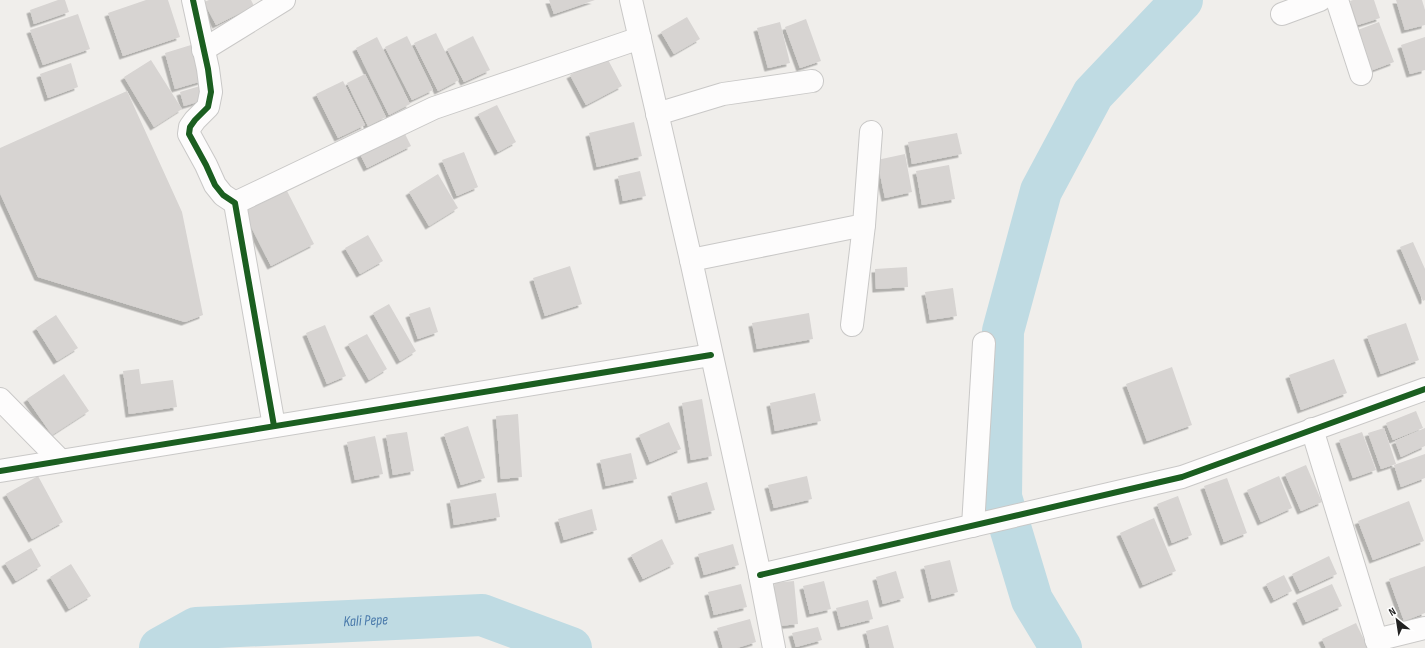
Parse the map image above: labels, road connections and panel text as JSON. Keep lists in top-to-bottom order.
{
  "water": ["Kali Pepe"],
  "north": "top left"
}
